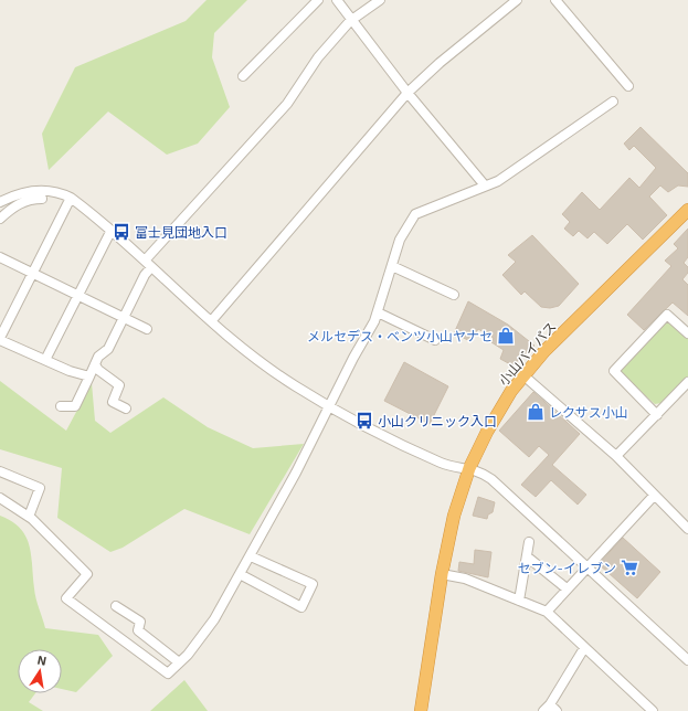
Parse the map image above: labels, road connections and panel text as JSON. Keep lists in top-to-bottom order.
{
  "streets": {
    "highway": ["小山バイパス"]
  },
  "places": {
    "bus stop": ["富士見団地入口", "小山クリニック入口"],
    "shop": ["メルセデス・ベンツ小山ヤナセ", "レクサス小山"],
    "supermarket": ["セブン-イレブン"]
  },
  "north": "top"
}
